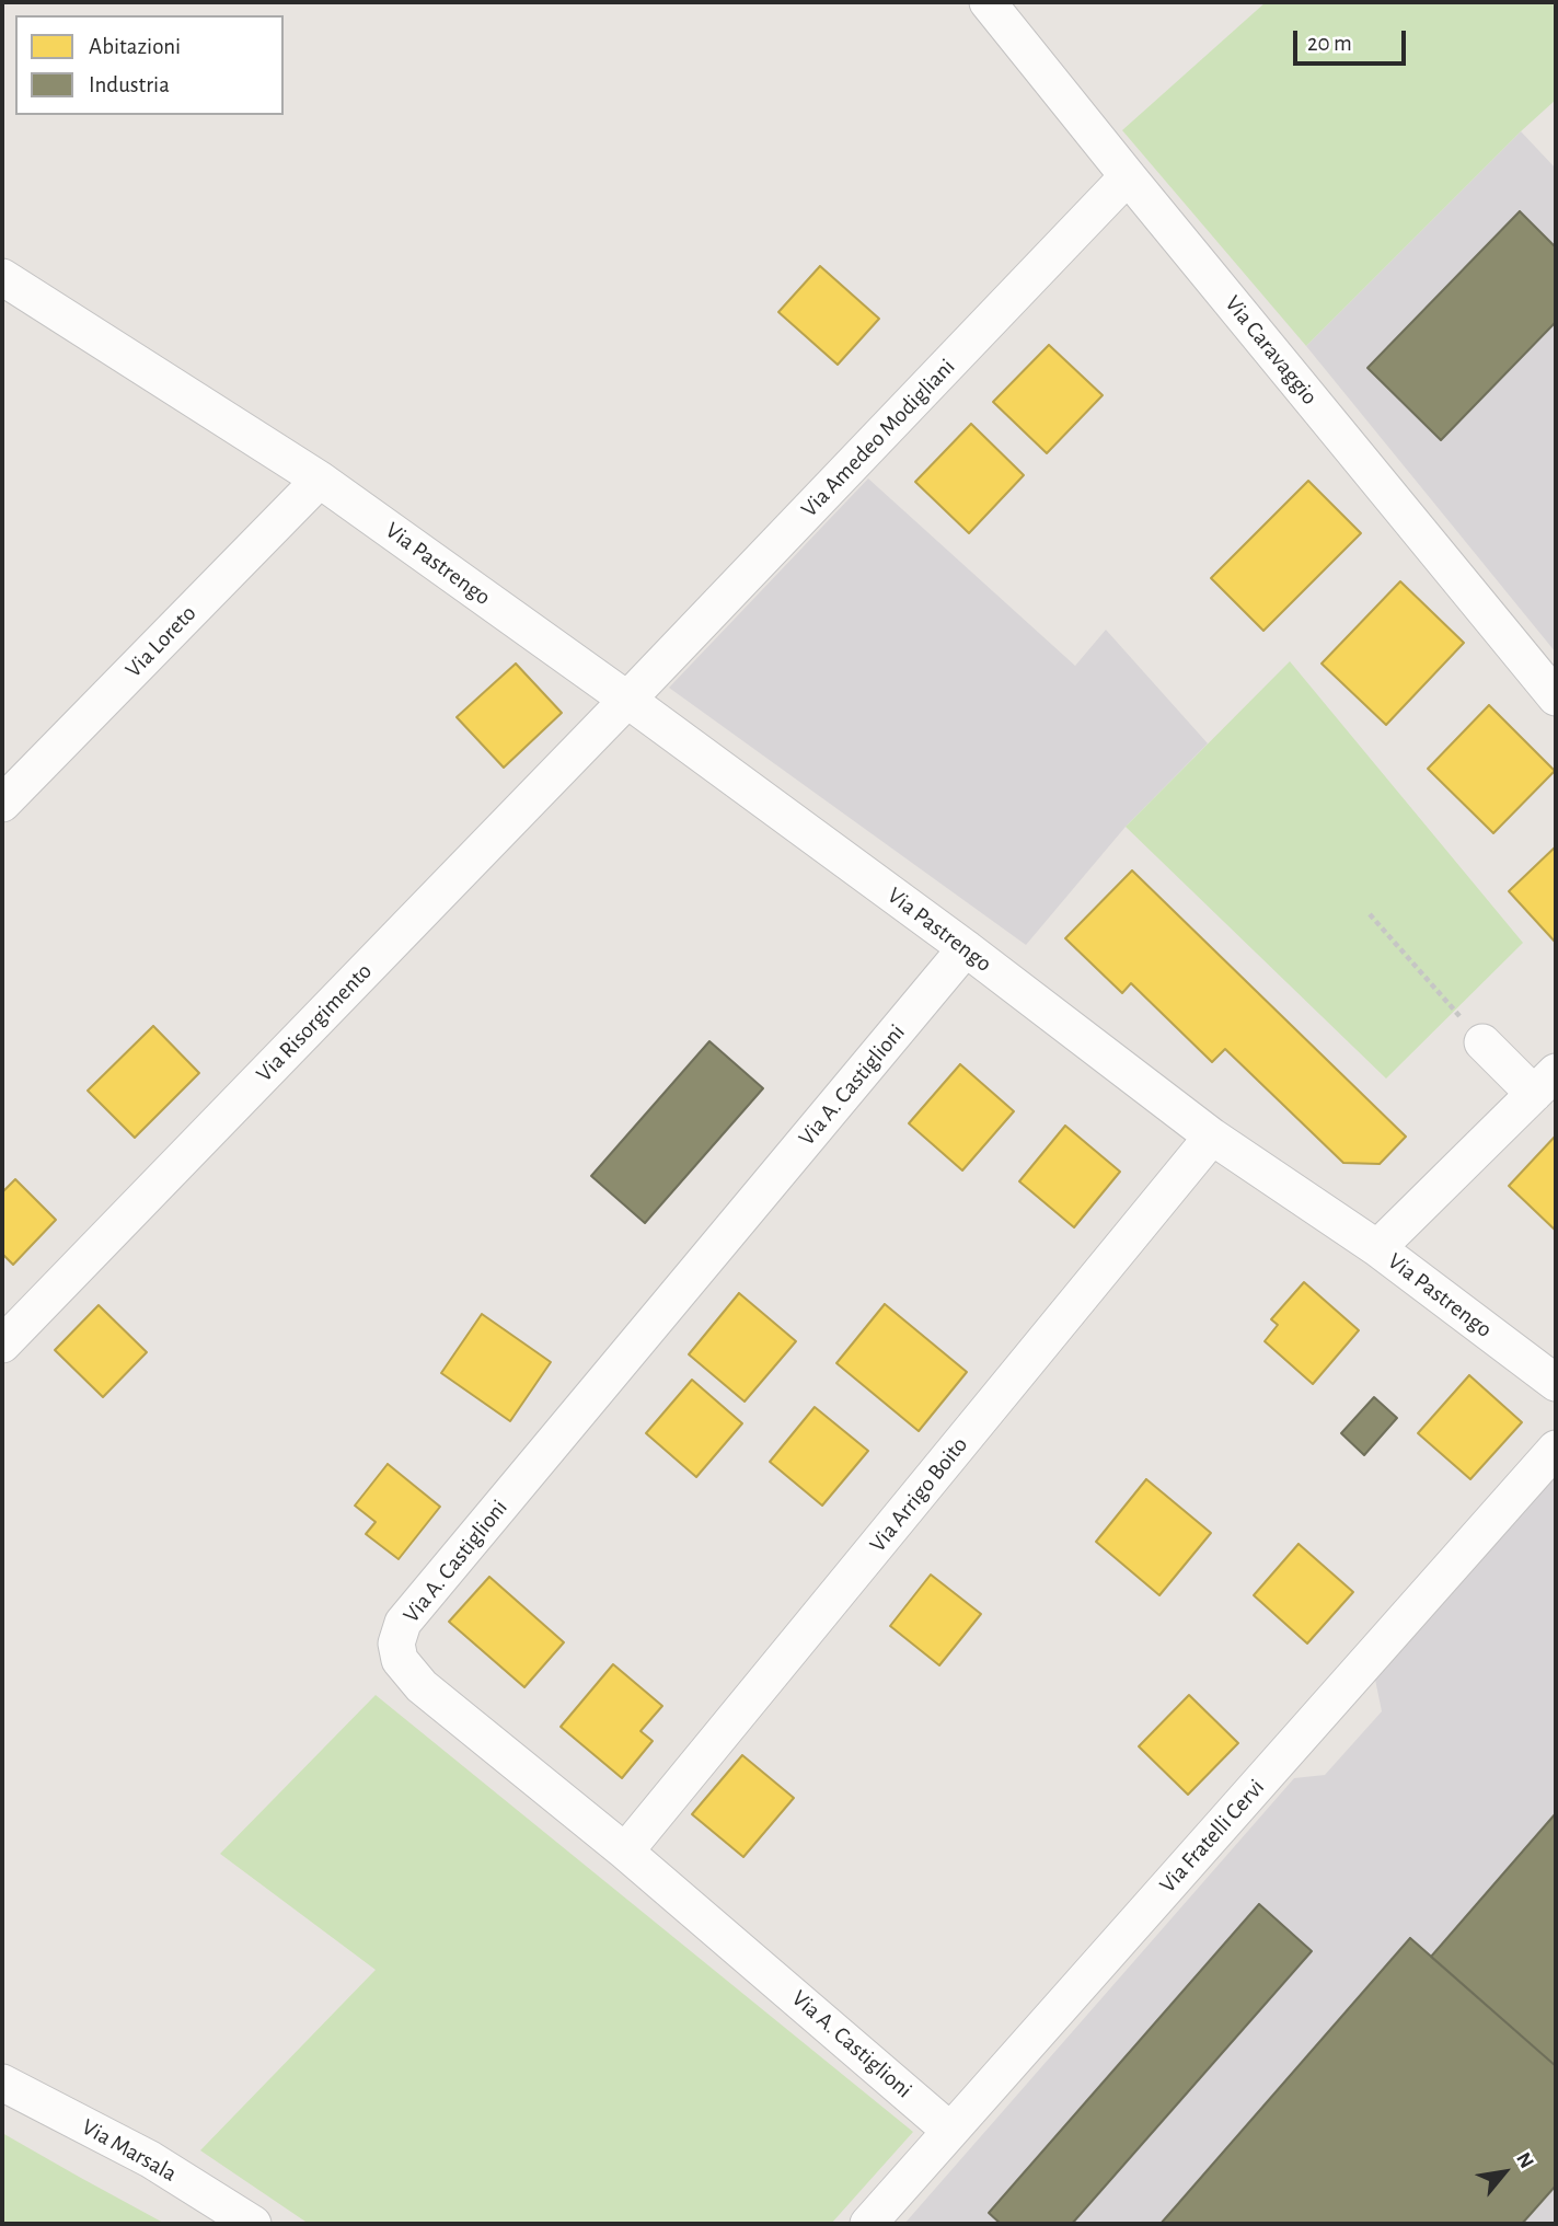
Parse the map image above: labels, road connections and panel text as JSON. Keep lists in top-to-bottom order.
{
  "streets": {
    "street": [
      "Via Caravaggio",
      "Via Amedeo Modigliani",
      "Via Pastrengo",
      "Via Loreto",
      "Via Risorgimento",
      "Via A. Castiglioni",
      "Via Arrigo Boito",
      "Via Fratelli Cervi",
      "Via Marsala"
    ]
  },
  "crossings": [
    ["Via Caravaggio", "Via Amedeo Modigliani"],
    ["Via Amedeo Modigliani", "Via Pastrengo"],
    ["Via Amedeo Modigliani", "Via Risorgimento"],
    ["Via Pastrengo", "Via Loreto"],
    ["Via Pastrengo", "Via Risorgimento"],
    ["Via Pastrengo", "Via A. Castiglioni"],
    ["Via Pastrengo", "Via Arrigo Boito"],
    ["Via A. Castiglioni", "Via Arrigo Boito"],
    ["Via A. Castiglioni", "Via Fratelli Cervi"]
  ],
  "legend": ["Abitazioni", "Industria"],
  "scale_bar": "20 m",
  "north": "top right"
}
